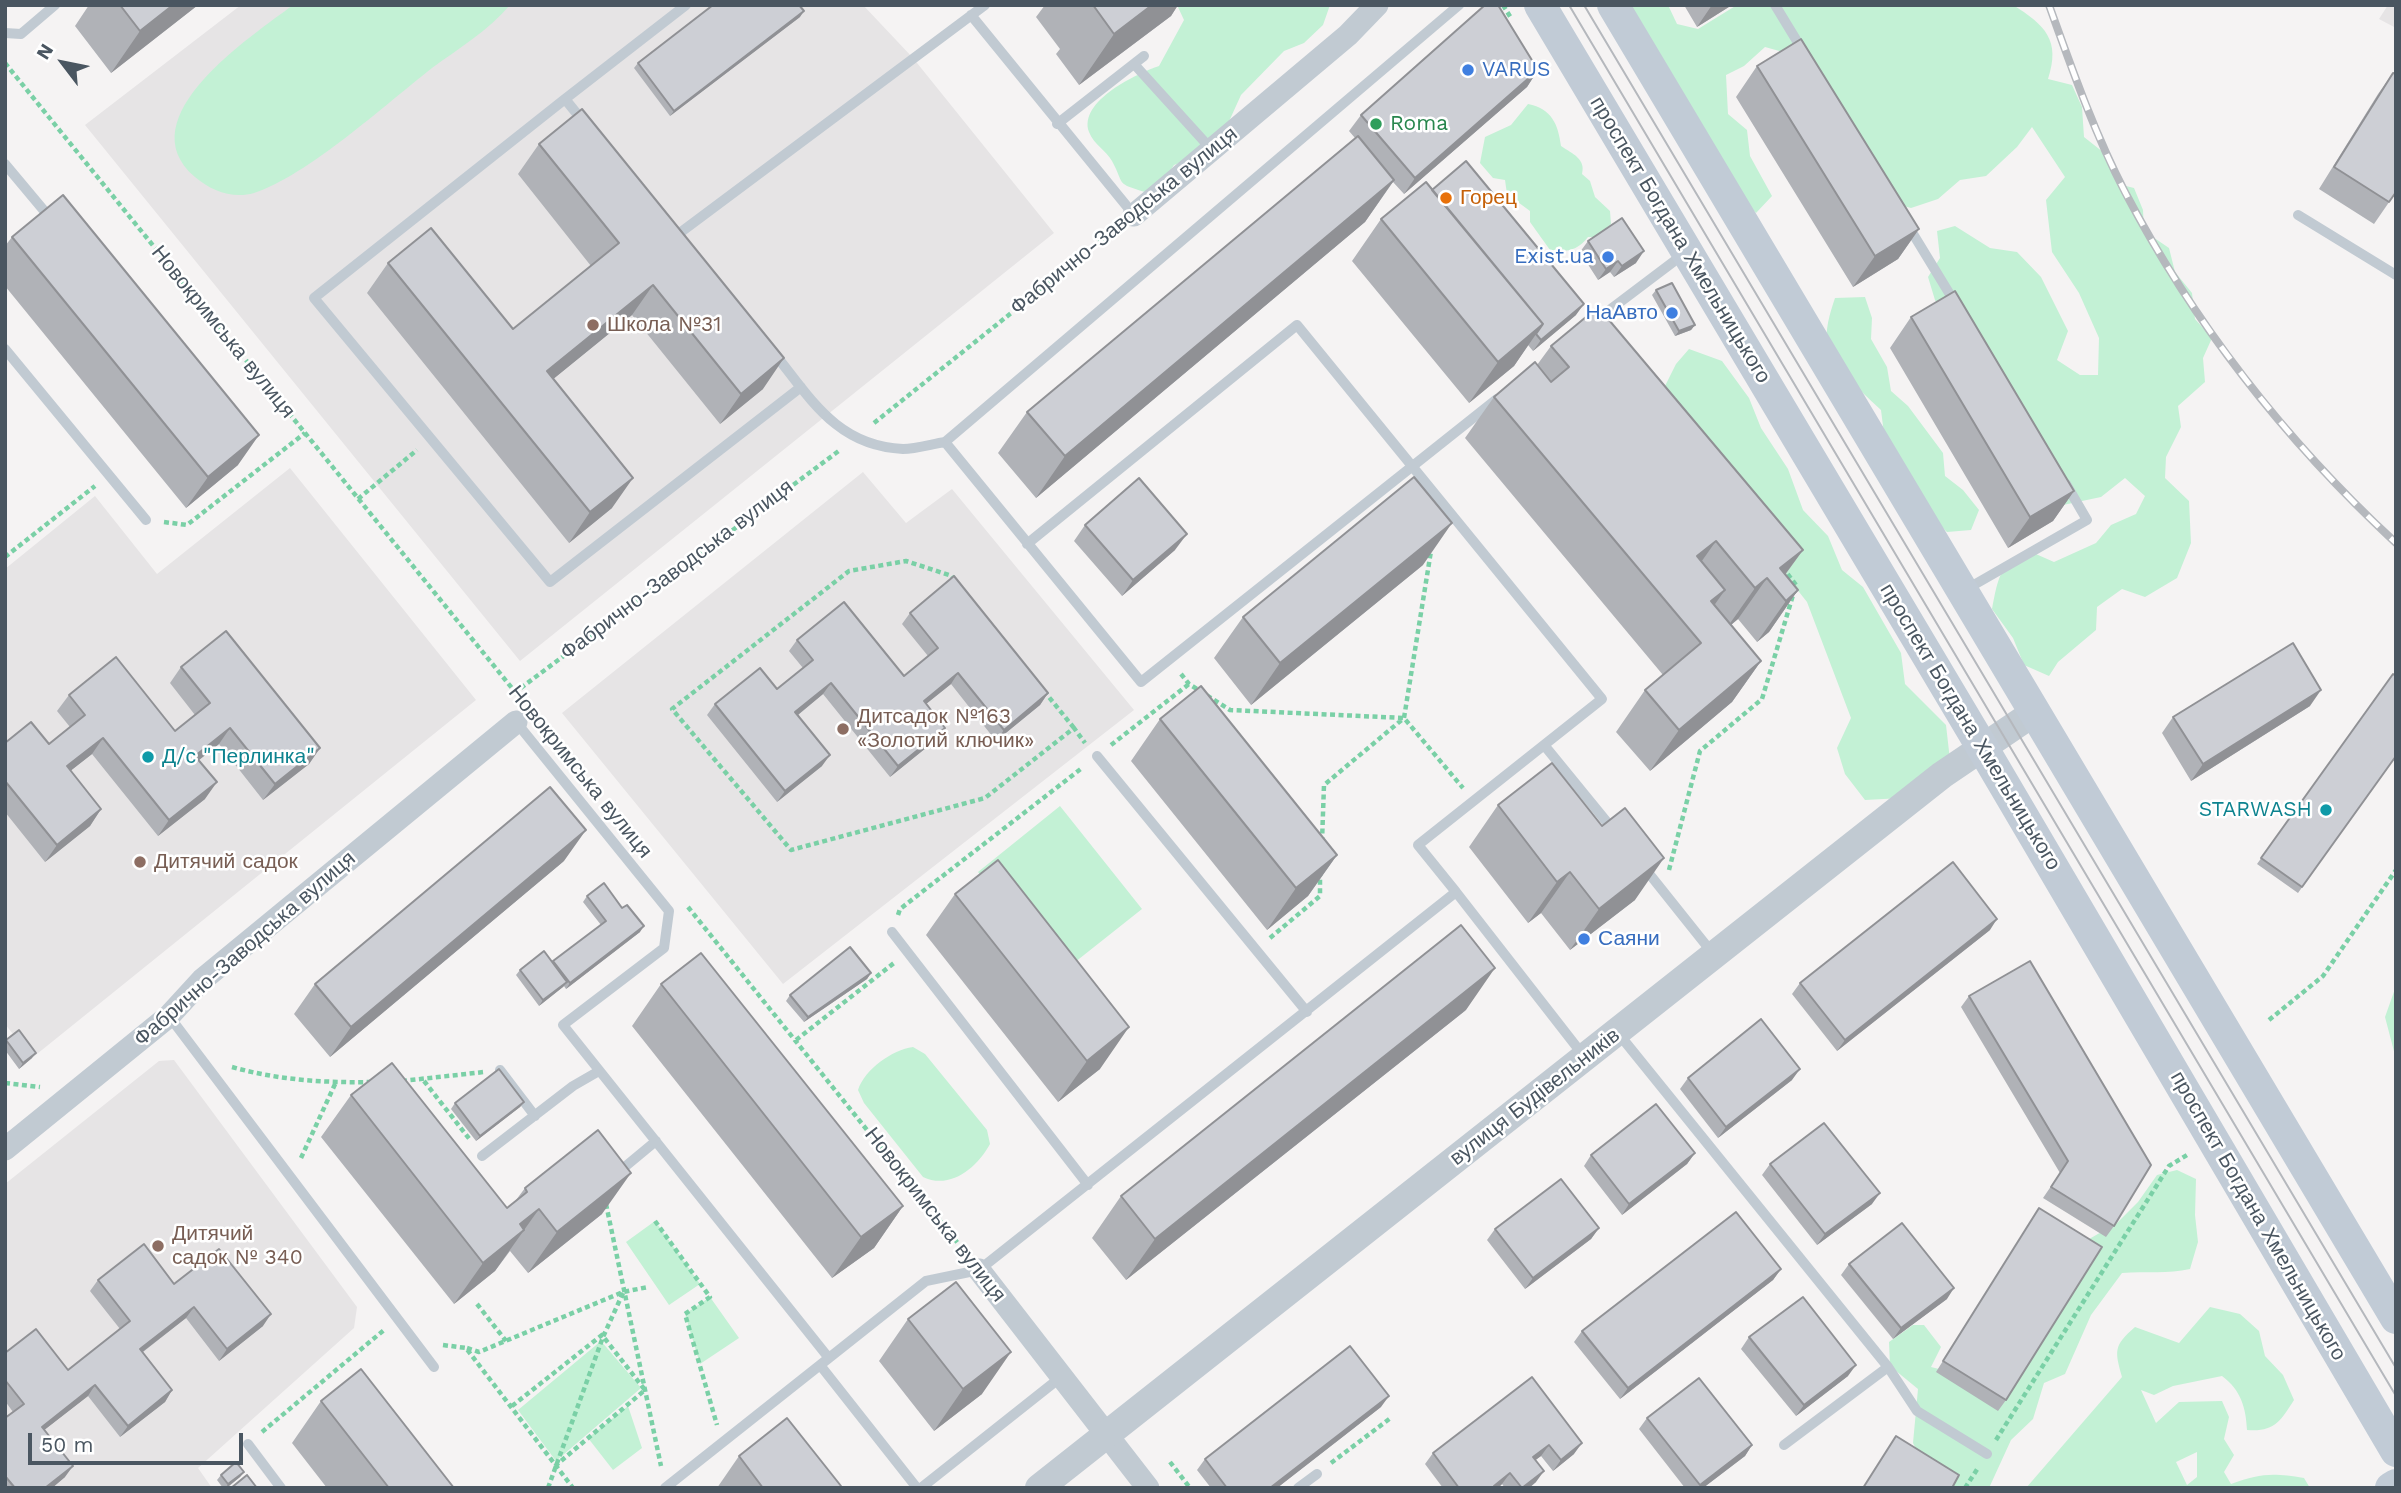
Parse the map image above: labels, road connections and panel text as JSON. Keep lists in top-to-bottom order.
{
  "streets": {
    "main road": ["проспект Богдана Хмельницького"],
    "street": ["Фабрично-Заводська вулиця", "Новокримська вулиця", "вулиця Будівельників"]
  },
  "crossings": [
    ["Фабрично-Заводська вулиця", "Новокримська вулиця"],
    ["проспект Богдана Хмельницького", "вулиця Будівельників"],
    ["Новокримська вулиця", "вулиця Будівельників"]
  ],
  "places": [
    "VARUS",
    "Roma",
    "Горец",
    "Exist.ua",
    "НаАвто",
    "Школа №31",
    "Дитсадок №163 «Золотий ключик»",
    "Д/с \"Перлинка\"",
    "STARWASH",
    "Дитячий садок",
    "Саяни",
    "Дитячий садок № 340"
  ],
  "scale_bar": "50 m",
  "north": "top left"
}
